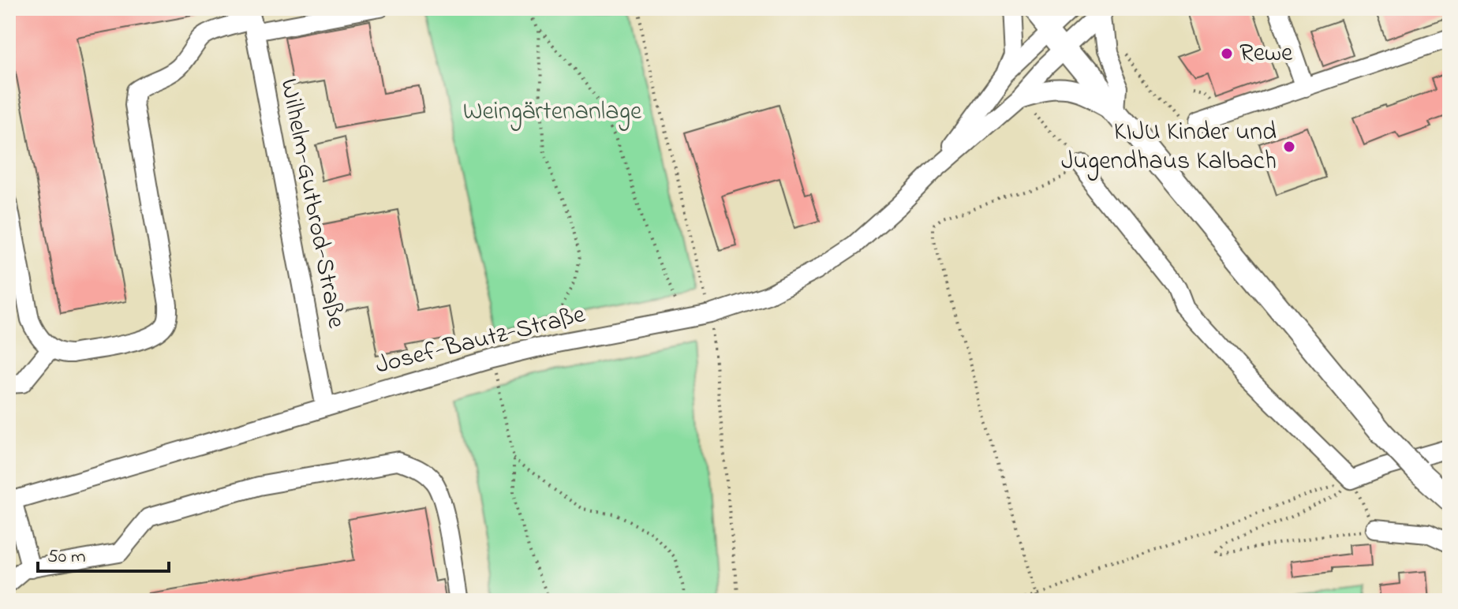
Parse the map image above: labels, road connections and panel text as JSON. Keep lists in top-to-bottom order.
{
  "streets": {
    "street": ["Wilhelm-Gutbrod-Straße", "Josef-Bautz-Straße"]
  },
  "crossings": [
    ["Wilhelm-Gutbrod-Straße", "Josef-Bautz-Straße"]
  ],
  "parks": ["Weingärtenanlage"],
  "places": ["Rewe", "KIJU Kinder und Jugendhaus Kalbach"],
  "scale_bar": "50 m"
}
